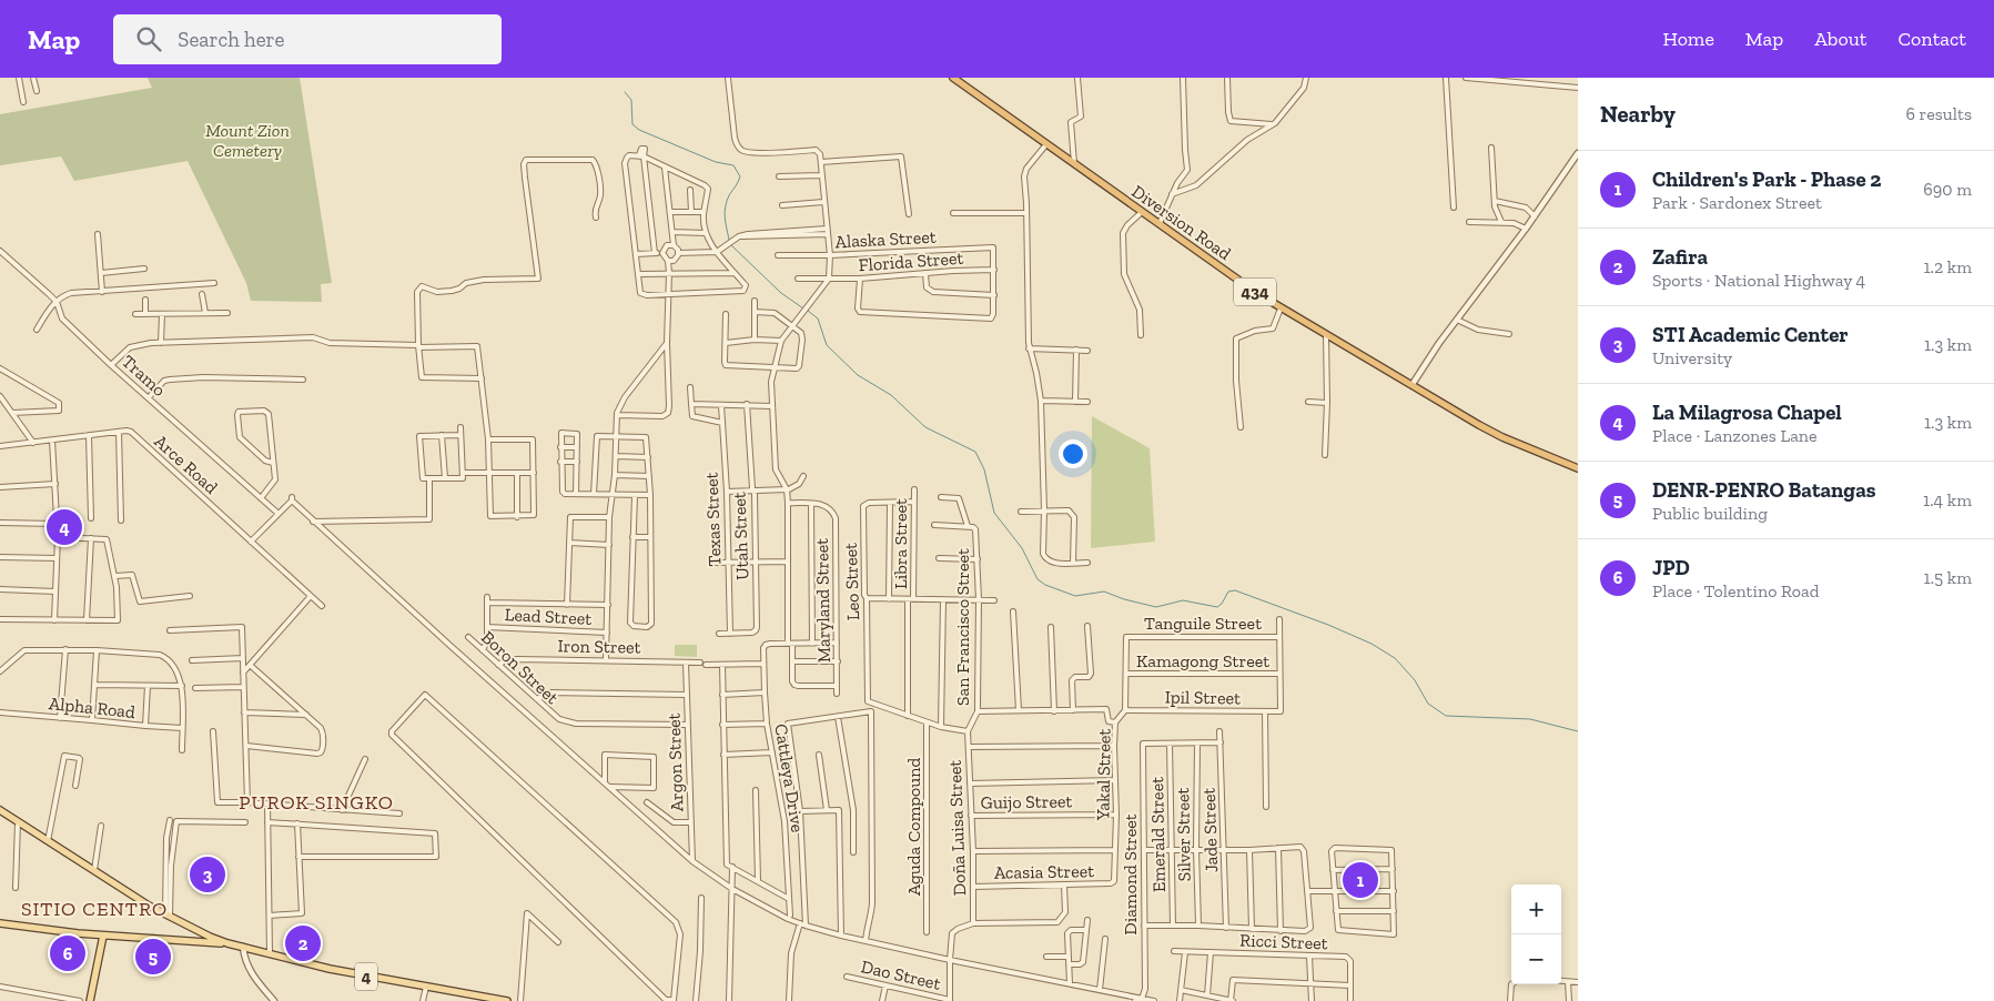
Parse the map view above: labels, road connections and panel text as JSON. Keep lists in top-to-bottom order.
{
  "streets": {
    "highway": ["Diversion Road", "434"],
    "main road": ["4"],
    "street": [
      "Alaska Street",
      "Florida Street",
      "Tramo",
      "Arce Road",
      "Texas Street",
      "Utah Street",
      "Libra Street",
      "Leo Street",
      "Maryland Street",
      "Lead Street",
      "Tanguile Street",
      "San Francisco Street",
      "Iron Street",
      "Kamagong Street",
      "Boron Street",
      "Ipil Street",
      "Alpha Road",
      "Argon Street",
      "Yakal Street",
      "Cattleya Drive",
      "Guijo Street",
      "Aguda Compound",
      "Doña Luisa Street",
      "Jade Street",
      "Emerald Street",
      "Silver Street",
      "Acasia Street",
      "Diamond Street",
      "Ricci Street",
      "Dao Street"
    ]
  },
  "crossings": [
    ["Alaska Street", "Florida Street"],
    ["Texas Street", "Utah Street"],
    ["Libra Street", "Leo Street"],
    ["Tanguile Street", "Yakal Street"],
    ["San Francisco Street", "Doña Luisa Street"],
    ["Iron Street", "Boron Street"],
    ["Iron Street", "Argon Street"],
    ["Iron Street", "Cattleya Drive"],
    ["Kamagong Street", "Ipil Street"],
    ["Kamagong Street", "Yakal Street"],
    ["Boron Street", "Argon Street"],
    ["Ipil Street", "Yakal Street"],
    ["Yakal Street", "Guijo Street"],
    ["Yakal Street", "Acasia Street"],
    ["Guijo Street", "Doña Luisa Street"],
    ["Doña Luisa Street", "Acasia Street"],
    ["Emerald Street", "Diamond Street"]
  ],
  "districts": ["PUROK SINGKO", "SITIO CENTRO"],
  "parks": ["Mount Zion Cemetery"],
  "page": {
    "header": "Map",
    "search": "Search here",
    "nav": [
      "Home",
      "Map",
      "About",
      "Contact"
    ],
    "heading": ["Nearby", "6 results"],
    "list": [
      {
        "mark": "1",
        "name": "Children's Park - Phase 2",
        "note": "Park · Sardonex Street",
        "value": "690 m"
      },
      {
        "mark": "2",
        "name": "Zafira",
        "note": "Sports · National Highway 4",
        "value": "1.2 km"
      },
      {
        "mark": "3",
        "name": "STI Academic Center",
        "note": "University",
        "value": "1.3 km"
      },
      {
        "mark": "4",
        "name": "La Milagrosa Chapel",
        "note": "Place · Lanzones Lane",
        "value": "1.3 km"
      },
      {
        "mark": "5",
        "name": "DENR-PENRO Batangas",
        "note": "Public building",
        "value": "1.4 km"
      },
      {
        "mark": "6",
        "name": "JPD",
        "note": "Place · Tolentino Road",
        "value": "1.5 km"
      }
    ],
    "pins": [
      "4",
      "3",
      "1",
      "2",
      "6",
      "5"
    ],
    "map_buttons": ["+", "−"]
  }
}
